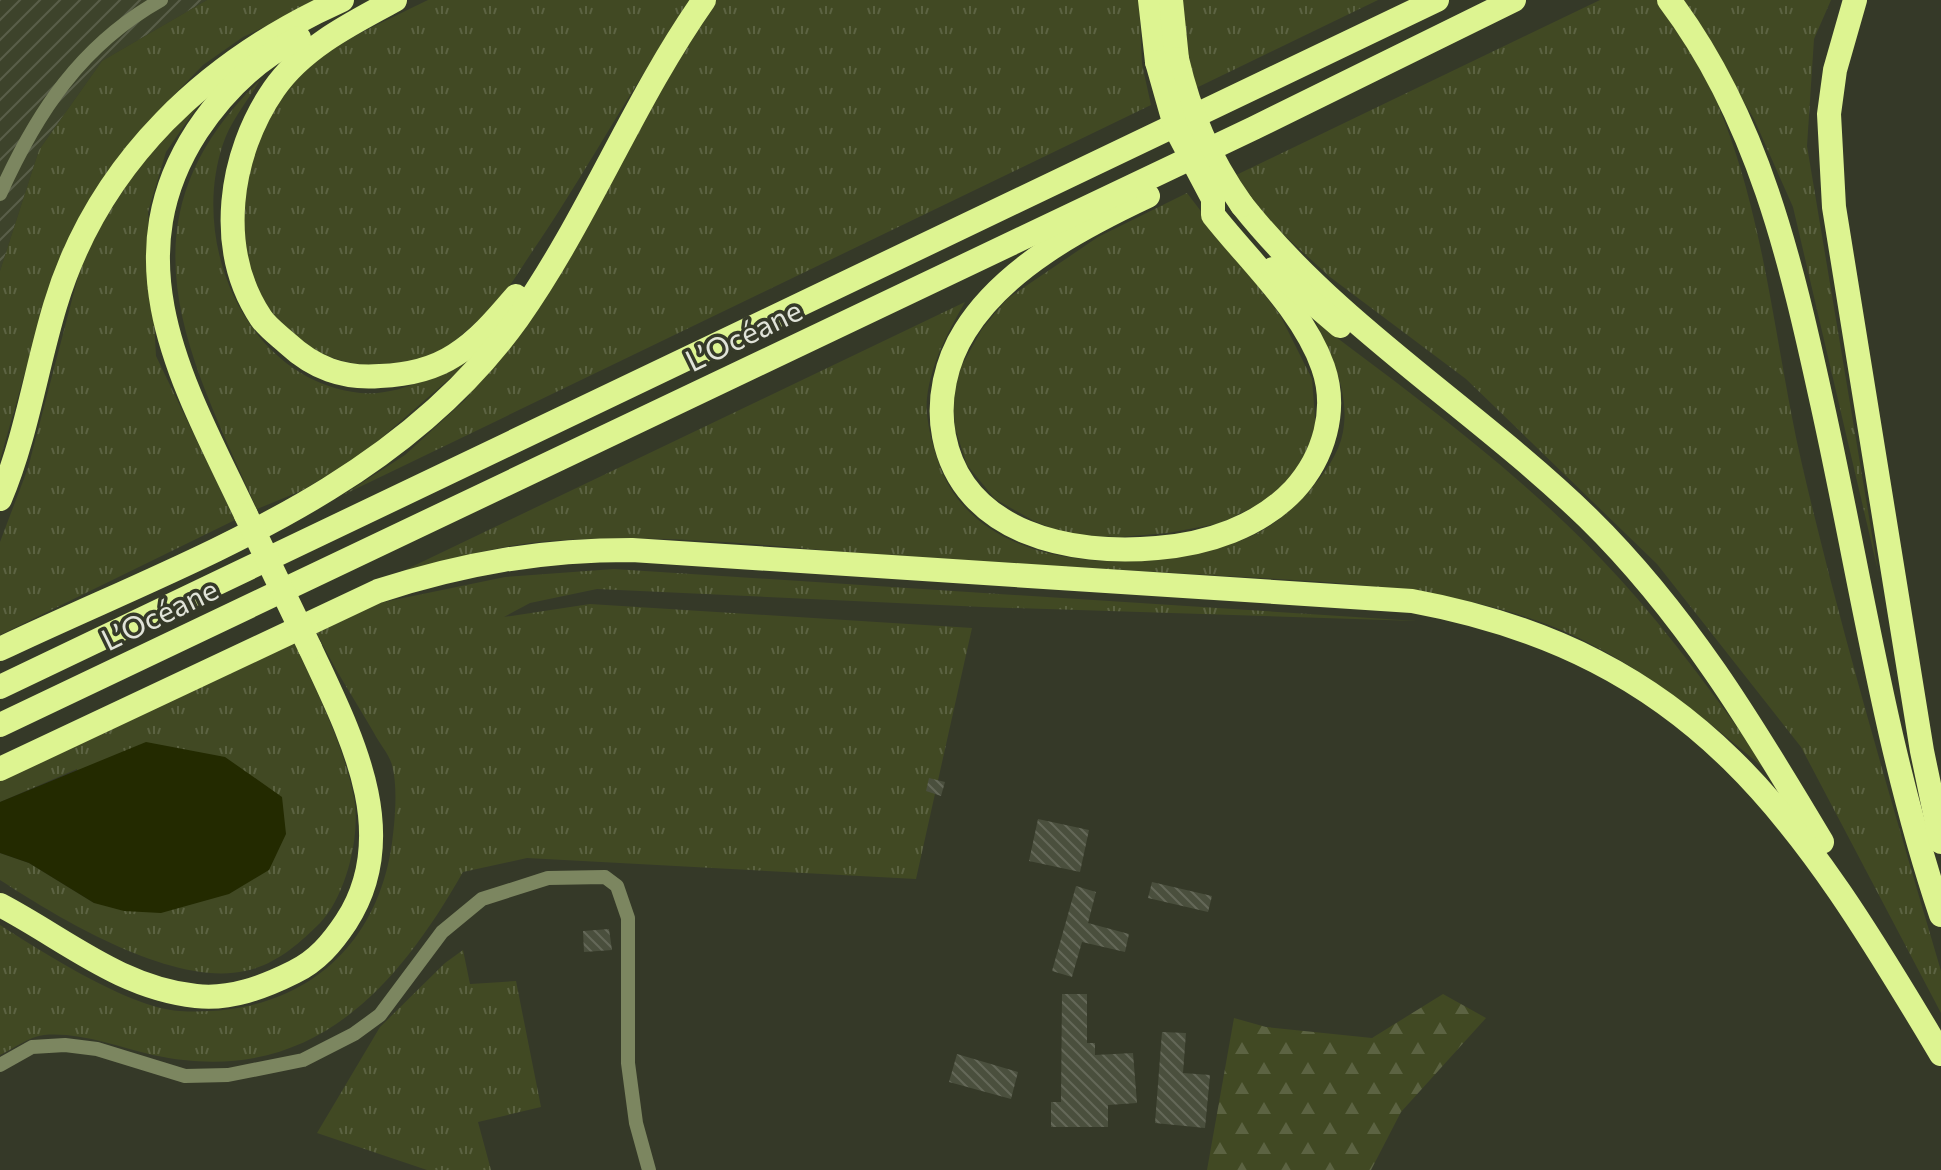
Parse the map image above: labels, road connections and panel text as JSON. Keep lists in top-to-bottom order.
{
  "streets": {
    "highway": ["L’Océane"]
  }
}
